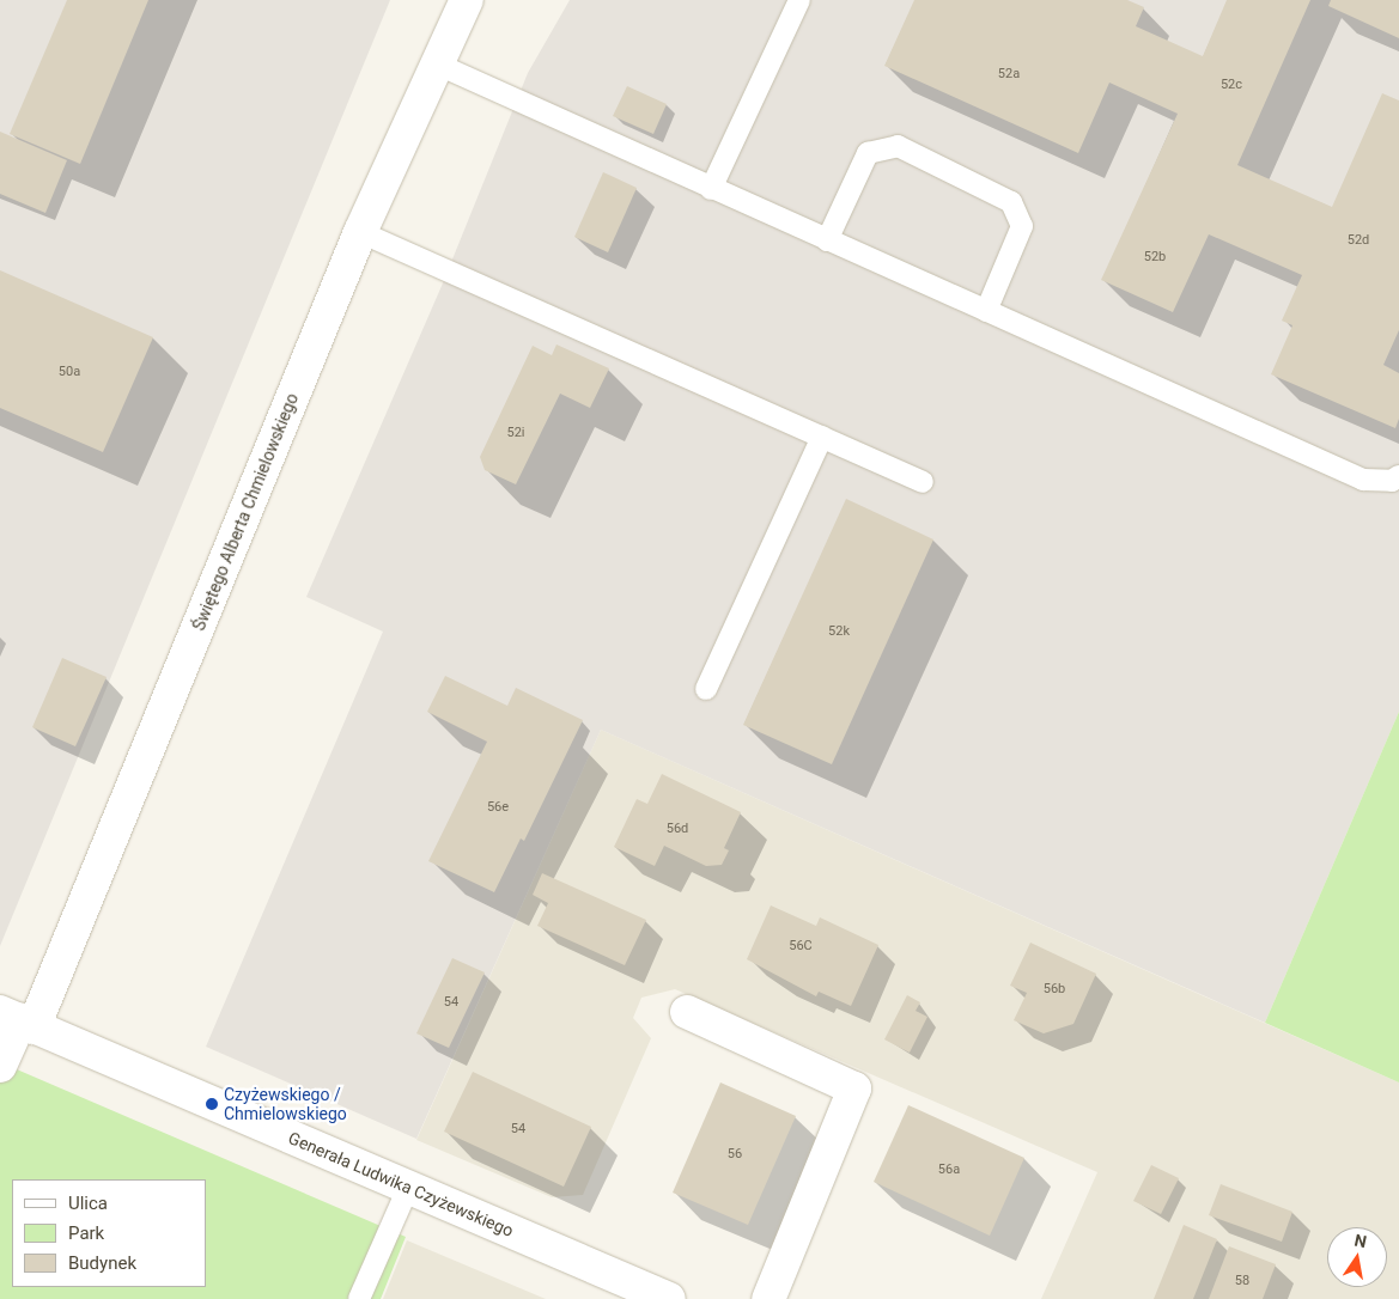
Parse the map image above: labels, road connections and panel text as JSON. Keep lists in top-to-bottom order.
{
  "streets": {
    "street": ["Świętego Alberta Chmielowskiego", "Generała Ludwika Czyżewskiego"]
  },
  "crossings": [
    ["Świętego Alberta Chmielowskiego", "Generała Ludwika Czyżewskiego"]
  ],
  "places": ["Czyżewskiego / Chmielowskiego"],
  "house_numbers": [
    "52a",
    "52c",
    "52d",
    "52b",
    "50a",
    "52i",
    "52k",
    "56e",
    "56d",
    "56C",
    "56b",
    "54",
    "54",
    "56",
    "56a",
    "58"
  ],
  "legend": ["Ulica", "Park", "Budynek"],
  "north": "top"
}
